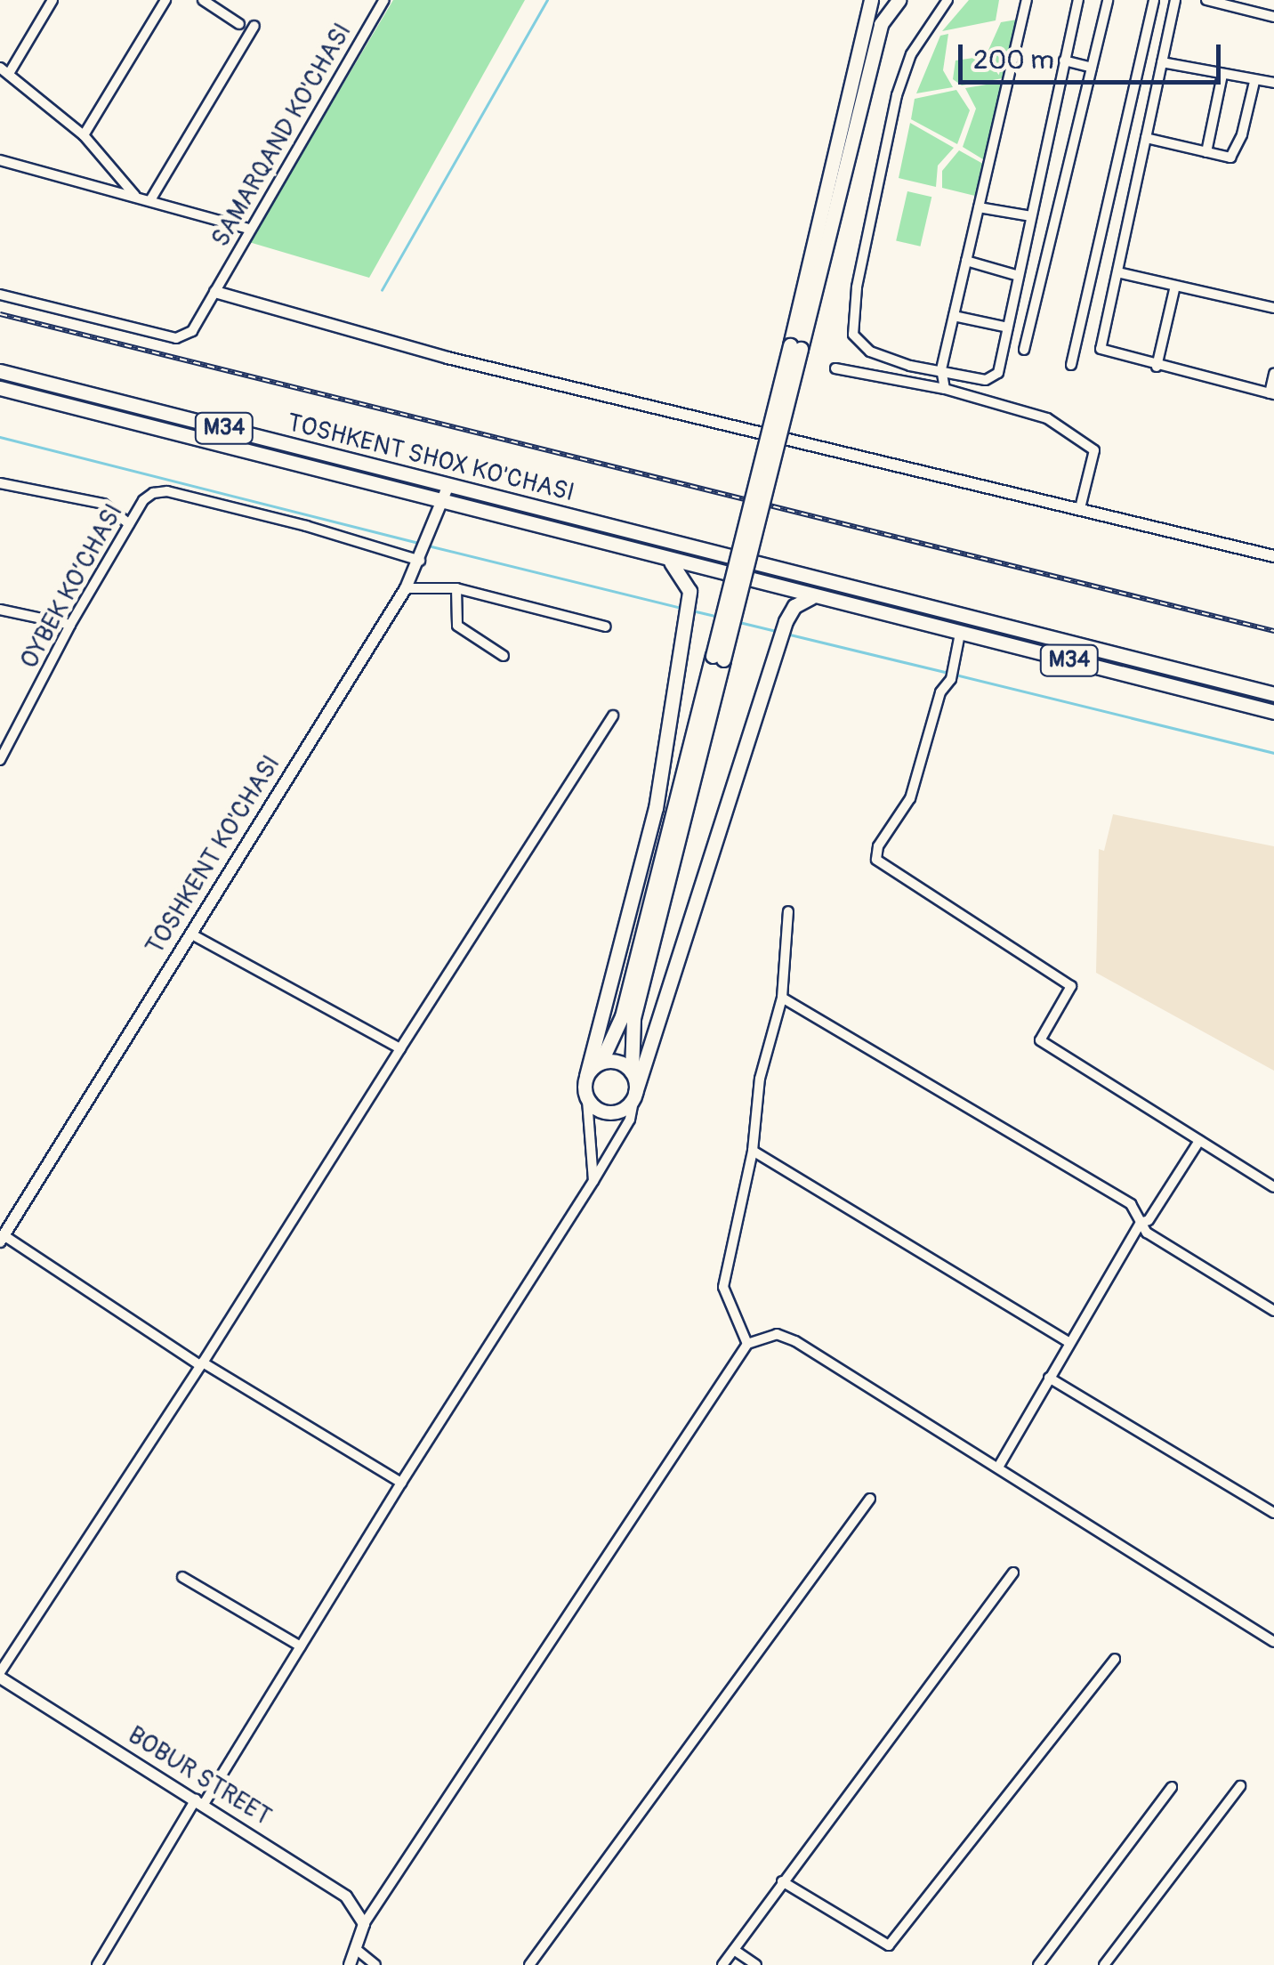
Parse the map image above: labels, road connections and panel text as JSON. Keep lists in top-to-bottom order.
{
  "streets": {
    "main road": ["M34", "TOSHKENT SHOX KO'CHASI"],
    "street": [
      "SAMARQAND KO'CHASI",
      "OYBEK KO’CHASI",
      "TOSHKENT KO'CHASI",
      "BOBUR STREET"
    ]
  },
  "crossings": [
    ["M34", "TOSHKENT SHOX KO'CHASI"],
    ["M34", "TOSHKENT KO'CHASI"],
    ["TOSHKENT SHOX KO'CHASI", "TOSHKENT KO'CHASI"],
    ["OYBEK KO’CHASI", "TOSHKENT KO'CHASI"]
  ],
  "scale_bar": "200 m"
}
